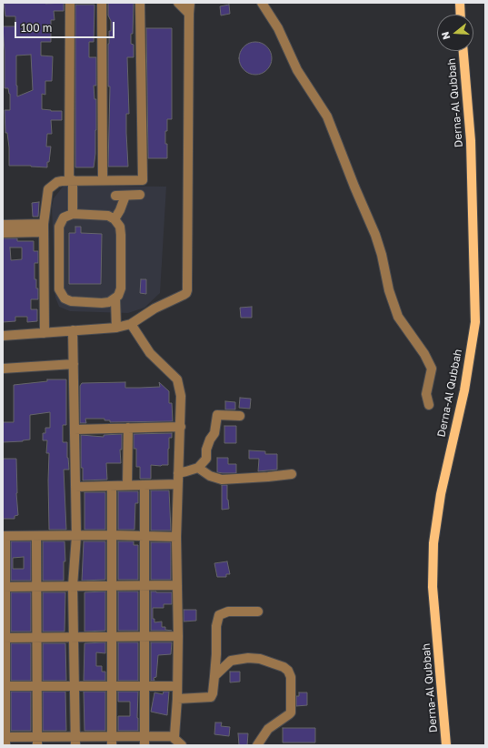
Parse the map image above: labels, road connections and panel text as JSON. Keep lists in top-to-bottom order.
{
  "streets": {
    "main road": ["Derna-Al Qubbah"]
  },
  "scale_bar": "100 m",
  "north": "left"
}
